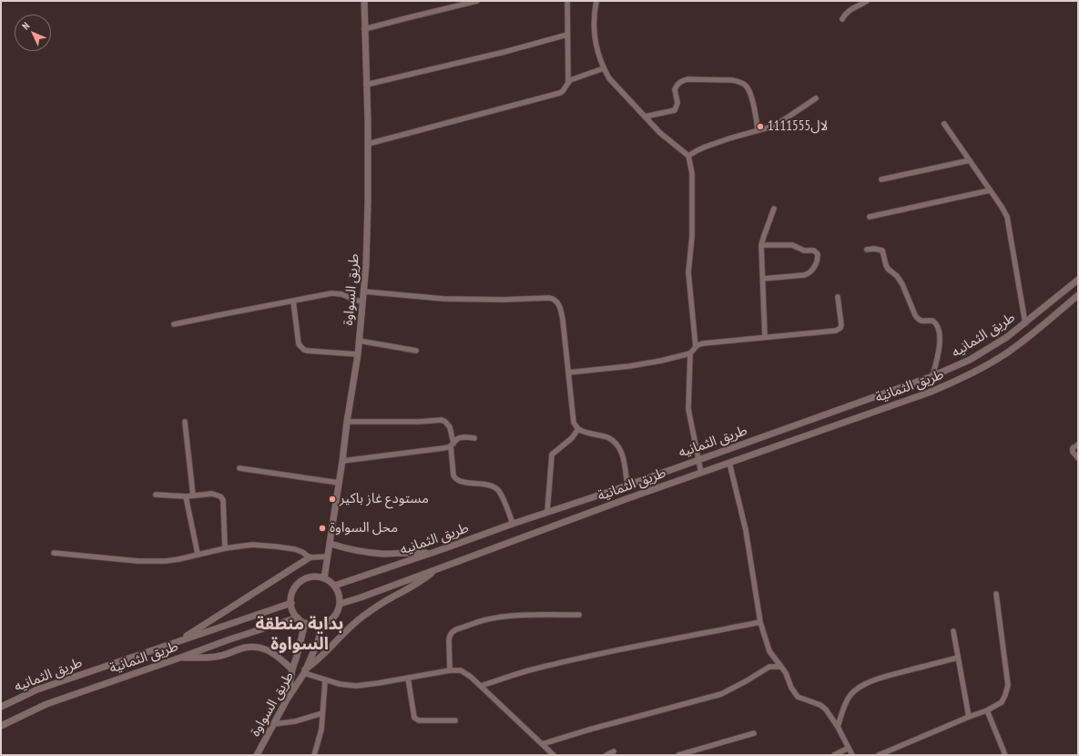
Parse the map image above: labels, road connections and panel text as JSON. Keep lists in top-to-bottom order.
{
  "streets": {
    "street": ["طريق السواوة", "طريق الثمانيه", "طريق الثمانية"]
  },
  "crossings": [
    ["طريق السواوة", "طريق الثمانيه"],
    ["طريق السواوة", "طريق الثمانية"],
    ["طريق الثمانيه", "طريق الثمانية"]
  ],
  "districts": ["بداية منطقة السواوة"],
  "places": ["1111555لال", "مستودع غاز باكير", "محل السواوة"],
  "north": "top left"
}
